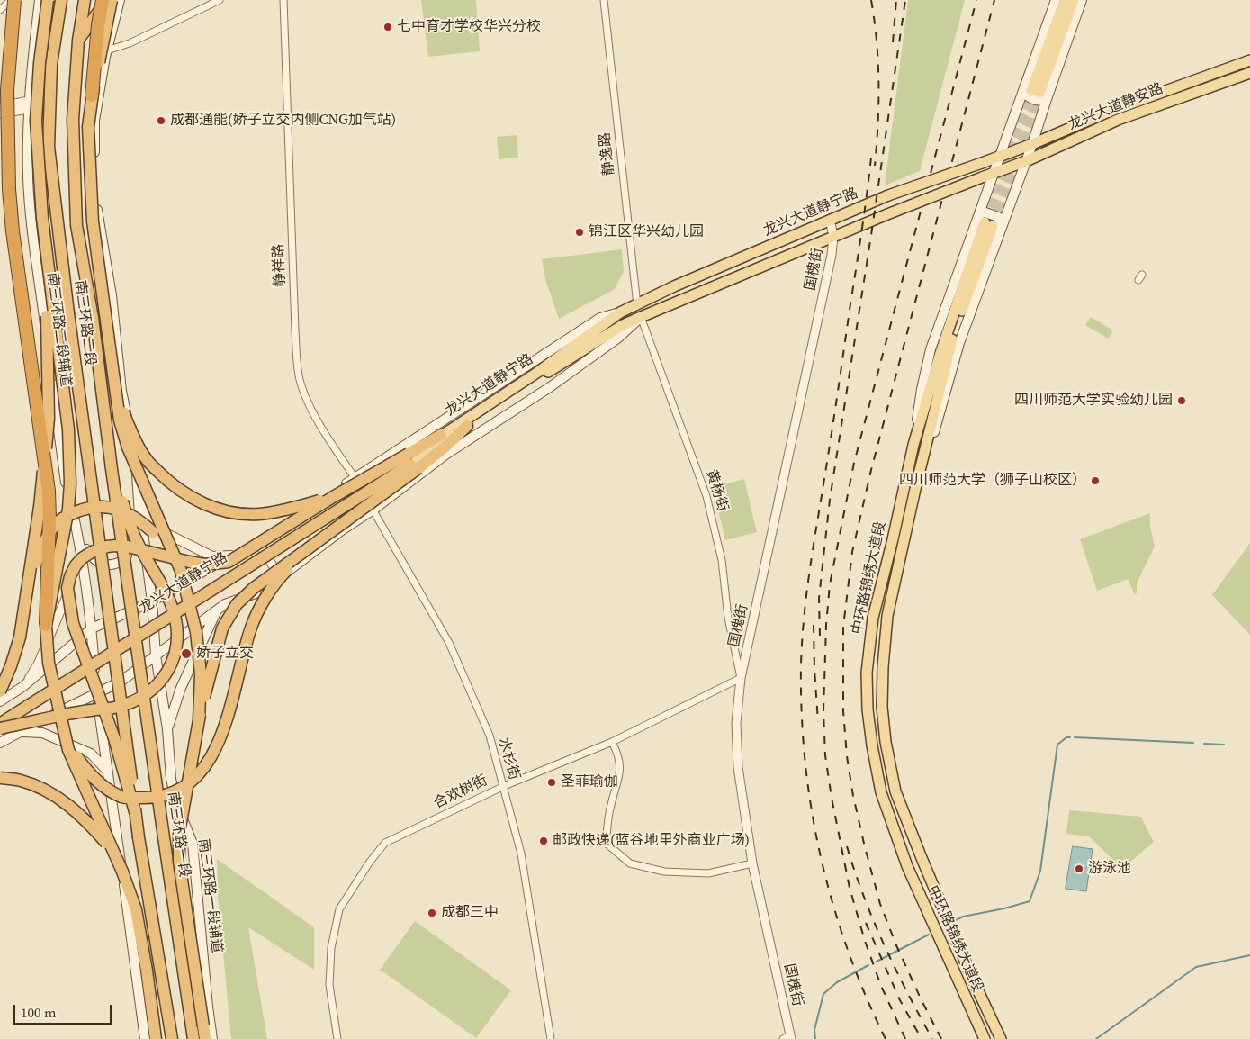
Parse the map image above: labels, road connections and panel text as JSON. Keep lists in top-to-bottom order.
{
  "streets": {
    "highway": ["龙兴大道静宁路", "南三环路二段", "南三环路一段"],
    "main road": [
      "龙兴大道静安路",
      "南三环路二段辅道",
      "中环路锦绣大道段",
      "南三环路一段辅道"
    ],
    "street": [
      "静逸路",
      "静祥路",
      "国槐街",
      "黄杨街",
      "水杉街",
      "合欢树街"
    ]
  },
  "crossings": [
    ["龙兴大道静安路", "龙兴大道静宁路"],
    ["静逸路", "龙兴大道静宁路"],
    ["龙兴大道静宁路", "国槐街"],
    ["龙兴大道静宁路", "黄杨街"],
    ["静祥路", "水杉街"],
    ["国槐街", "黄杨街"],
    ["国槐街", "合欢树街"],
    ["南三环路二段", "南三环路一段"],
    ["黄杨街", "合欢树街"],
    ["水杉街", "合欢树街"]
  ],
  "places": [
    "七中育才学校华兴分校",
    "成都通能(娇子立交内侧CNG加气站)",
    "锦江区华兴幼儿园",
    "四川师范大学实验幼儿园",
    "四川师范大学（狮子山校区）",
    "娇子立交",
    "圣菲瑜伽",
    "邮政快递(蓝谷地里外商业广场)",
    "游泳池",
    "成都三中"
  ],
  "scale_bar": "100 m"
}
